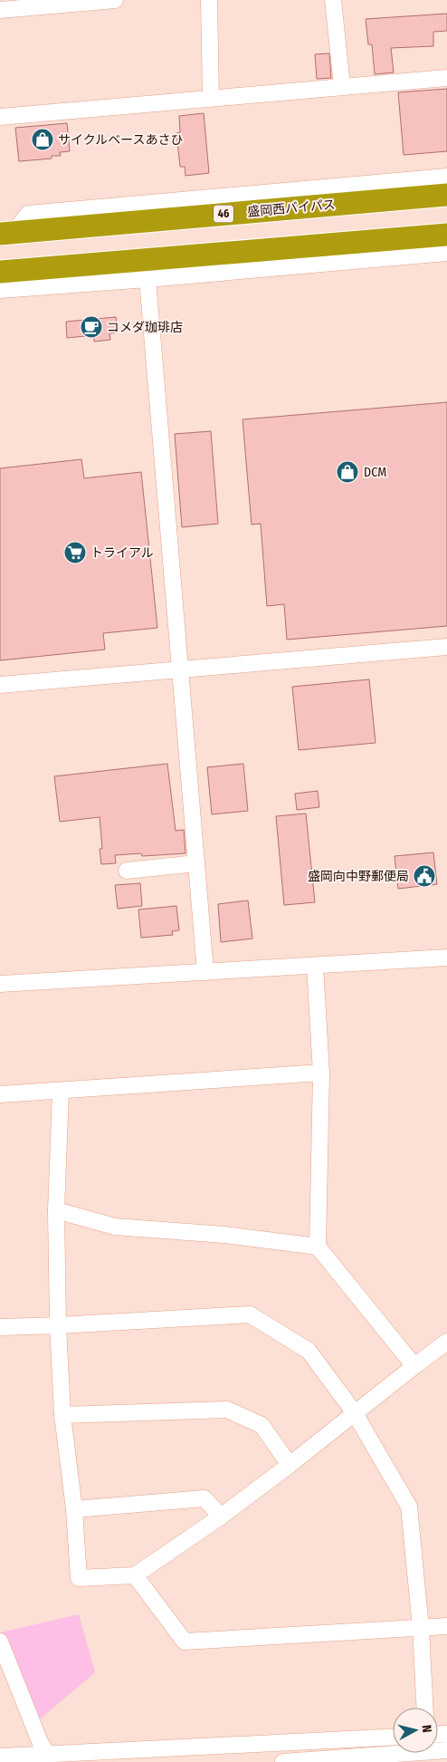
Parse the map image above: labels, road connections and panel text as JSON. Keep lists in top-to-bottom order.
{
  "streets": {
    "highway": ["盛岡西バイパス", "46"]
  },
  "places": {
    "shop": ["サイクルベースあさひ", "DCM"],
    "cafe": ["コメダ珈琲店"],
    "supermarket": ["トライアル"],
    "public building": ["盛岡向中野郵便局"]
  },
  "north": "right"
}
